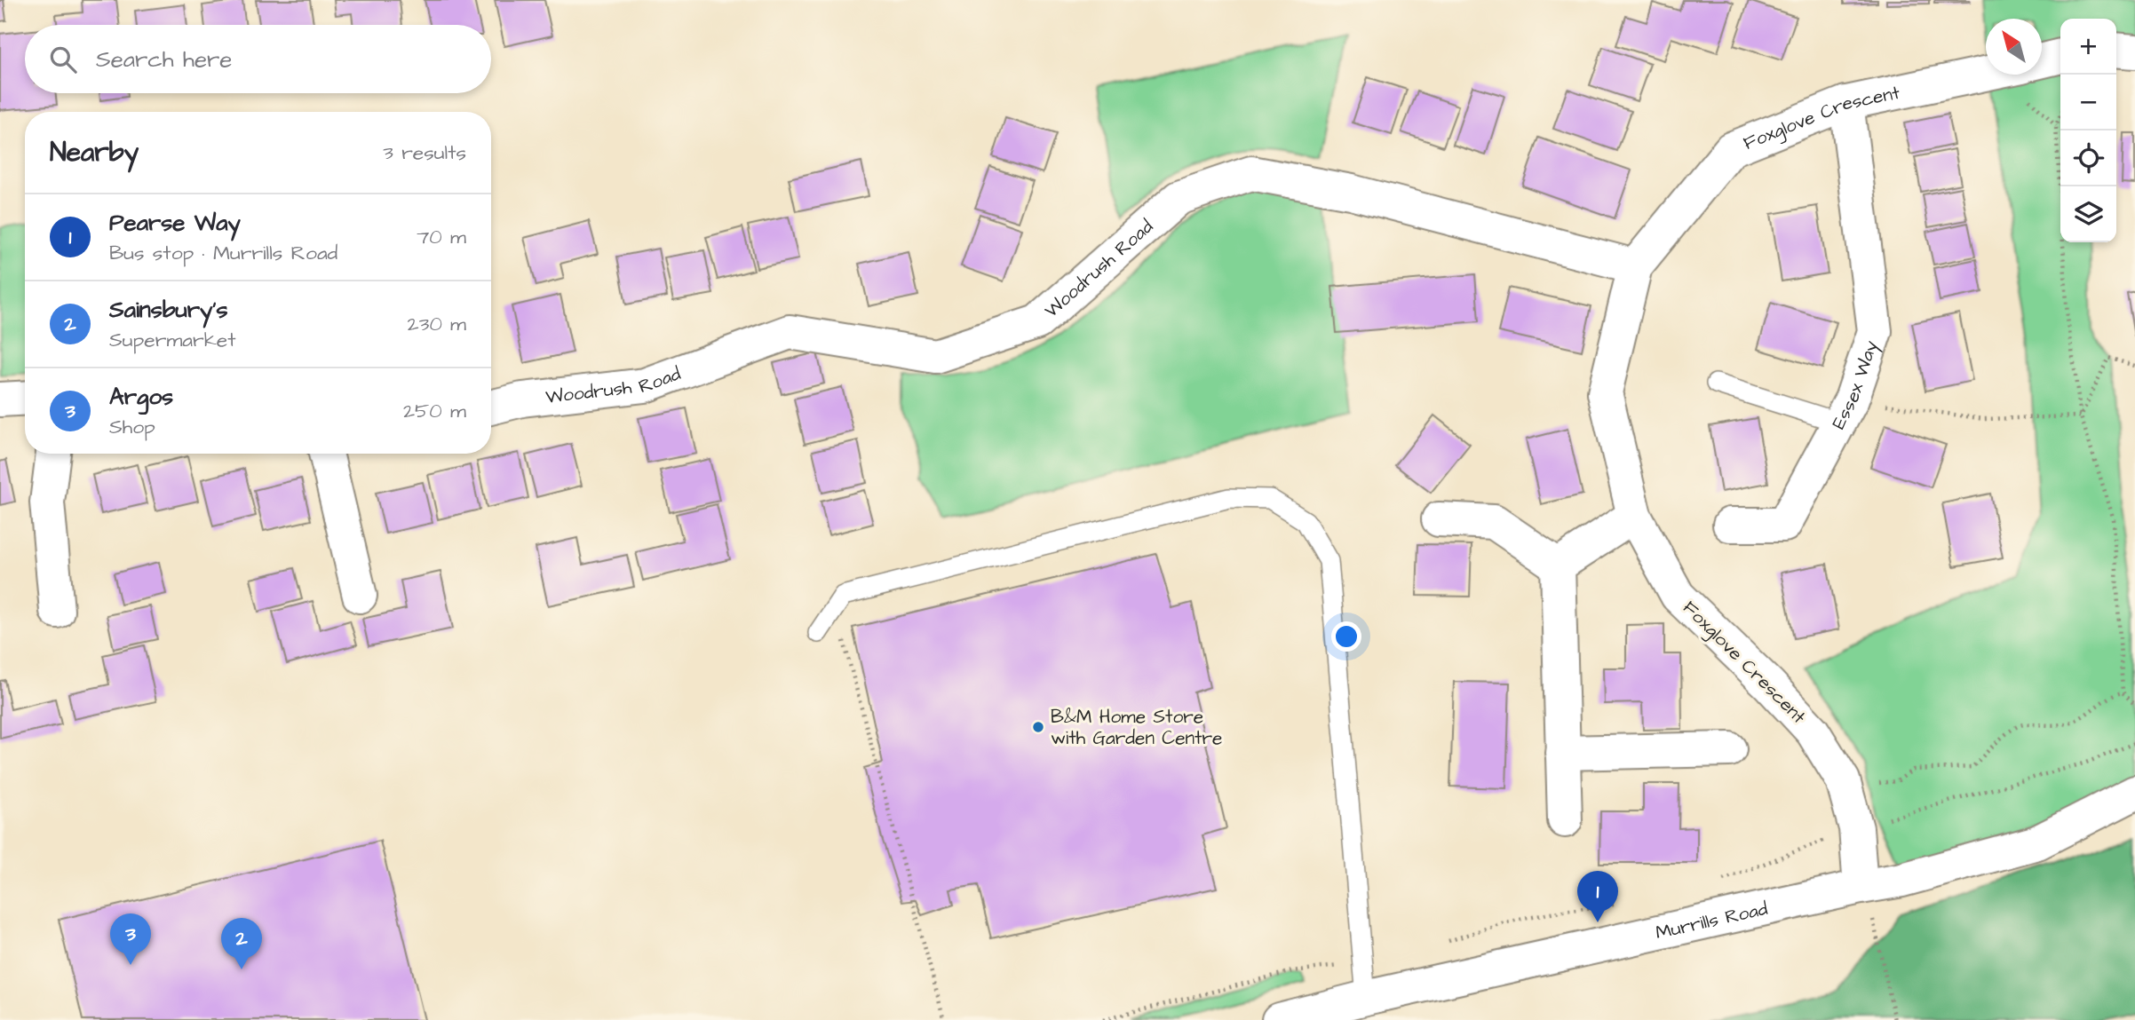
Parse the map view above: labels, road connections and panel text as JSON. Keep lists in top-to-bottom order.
{
  "streets": {
    "street": [
      "Foxglove Crescent",
      "Woodrush Road",
      "Essex Way",
      "Murrills Road"
    ]
  },
  "crossings": [
    ["Foxglove Crescent", "Woodrush Road"],
    ["Foxglove Crescent", "Essex Way"],
    ["Foxglove Crescent", "Murrills Road"]
  ],
  "places": ["B&M Home Store with Garden Centre"],
  "north": "top left",
  "page": {
    "map_buttons": ["+", "−"],
    "search": "Search here",
    "heading": ["Nearby", "3 results"],
    "list": [
      {
        "mark": "1",
        "name": "Pearse Way",
        "note": "Bus stop · Murrills Road",
        "value": "70 m"
      },
      {
        "mark": "2",
        "name": "Sainsbury's",
        "note": "Supermarket",
        "value": "230 m"
      },
      {
        "mark": "3",
        "name": "Argos",
        "note": "Shop",
        "value": "250 m"
      }
    ],
    "pins": ["1", "3", "2"]
  }
}
